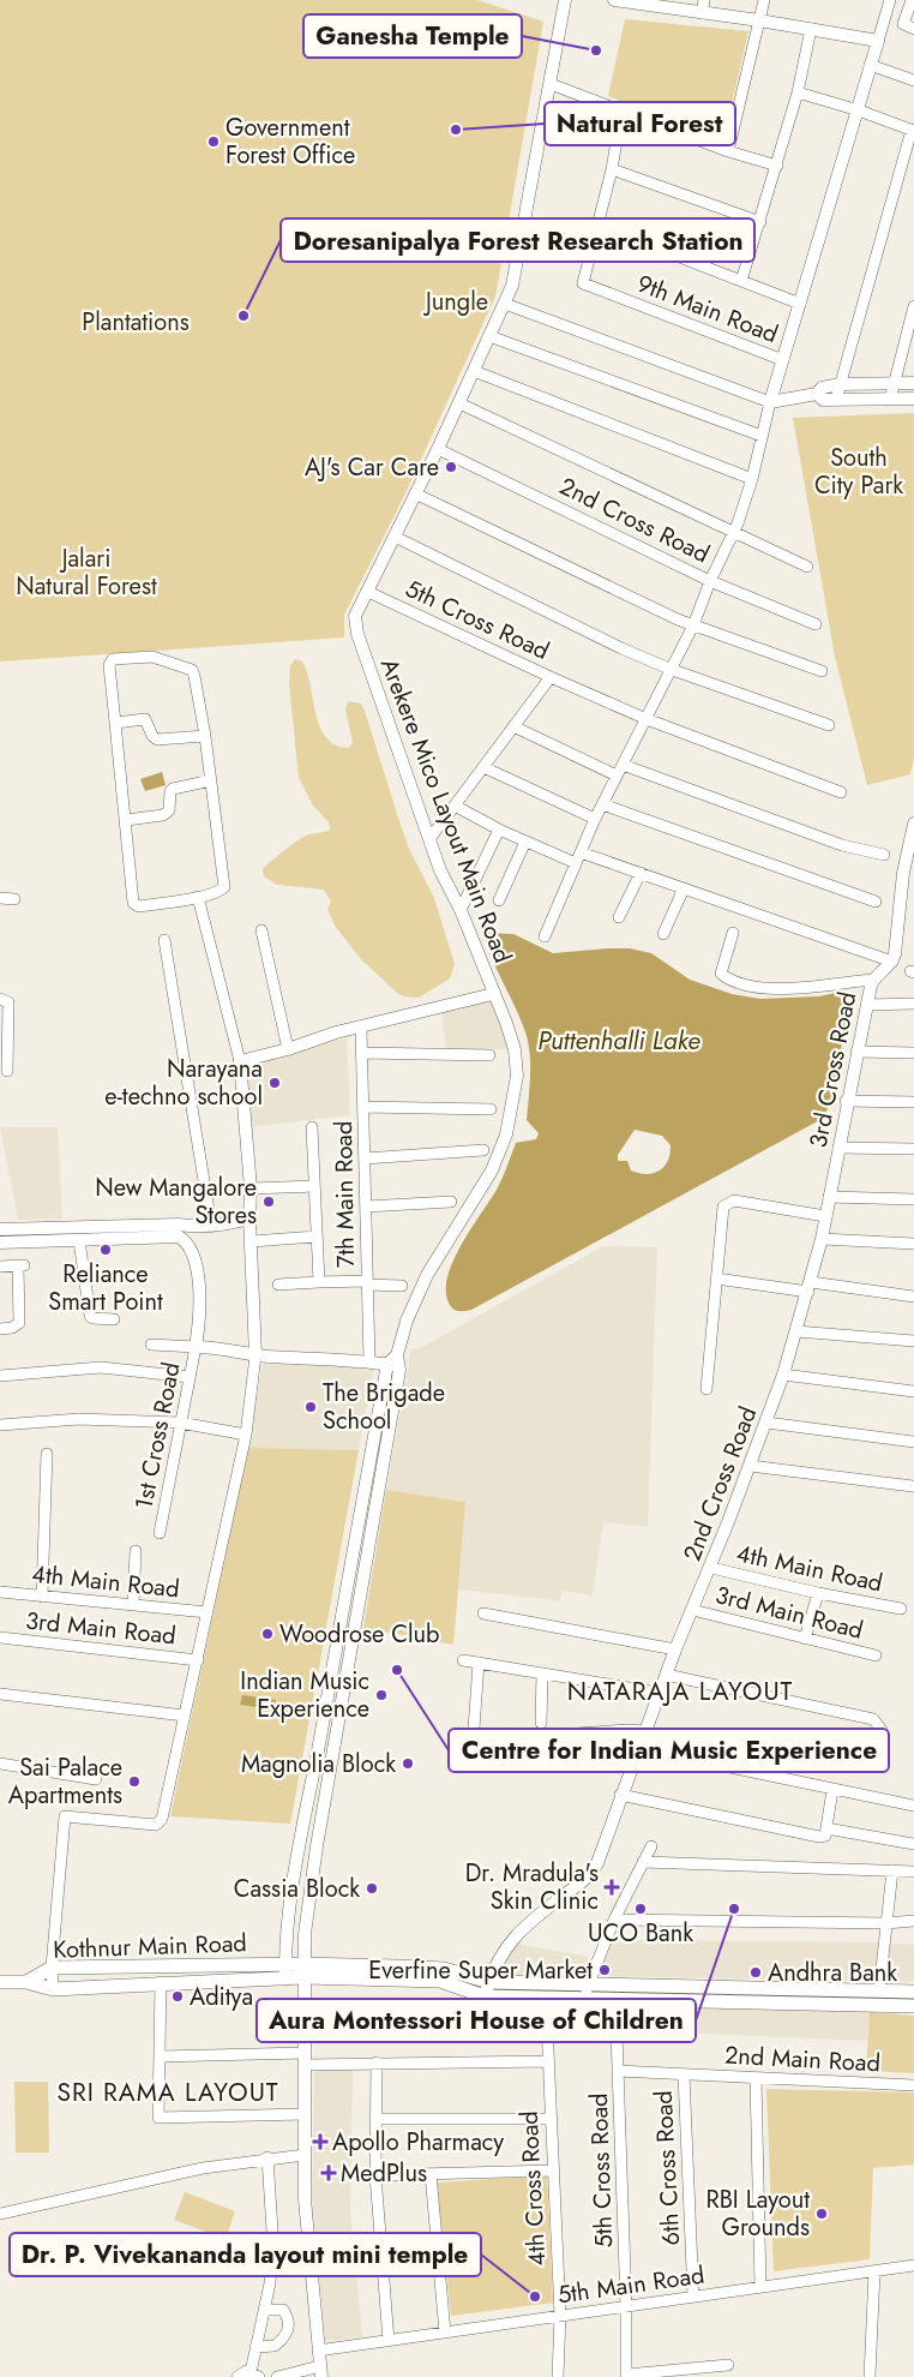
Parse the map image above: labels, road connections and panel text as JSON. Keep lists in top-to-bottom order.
{
  "streets": {
    "main road": ["Kothnur Main Road"],
    "street": [
      "9th Main Road",
      "2nd Cross Road",
      "5th Cross Road",
      "Arekere Mico Layout Main Road",
      "3rd Cross Road",
      "7th Main Road",
      "1st Cross Road",
      "4th Main Road",
      "3rd Main Road",
      "2nd Main Road",
      "6th Cross Road",
      "4th Cross Road",
      "5th Main Road"
    ]
  },
  "crossings": [
    ["2nd Cross Road", "Arekere Mico Layout Main Road"],
    ["2nd Cross Road", "3rd Cross Road"],
    ["2nd Cross Road", "4th Main Road"],
    ["2nd Cross Road", "3rd Main Road"],
    ["2nd Cross Road", "Kothnur Main Road"],
    ["5th Cross Road", "Arekere Mico Layout Main Road"],
    ["5th Cross Road", "Kothnur Main Road"],
    ["5th Cross Road", "2nd Main Road"],
    ["5th Cross Road", "5th Main Road"],
    ["Kothnur Main Road", "4th Cross Road"],
    ["2nd Main Road", "6th Cross Road"],
    ["6th Cross Road", "5th Main Road"],
    ["4th Cross Road", "5th Main Road"]
  ],
  "districts": ["NATARAJA LAYOUT", "SRI RAMA LAYOUT"],
  "water": ["Puttenhalli Lake"],
  "parks": [
    "Jungle",
    "Plantations",
    "South City Park",
    "Jalari Natural Forest"
  ],
  "places": {
    "other": [
      "Ganesha Temple",
      "Natural Forest",
      "Government Forest Office",
      "Doresanipalya Forest Research Station",
      "AJ's Car Care",
      "Narayana e-techno school",
      "New Mangalore Stores",
      "Reliance Smart Point",
      "The Brigade School",
      "Woodrose Club",
      "Centre for Indian Music Experience",
      "Indian Music Experience",
      "Magnolia Block",
      "Sai Palace Apartments",
      "Cassia Block",
      "UCO Bank",
      "Aura Montessori House of Children",
      "Everfine Super Market",
      "Andhra Bank",
      "Aditya",
      "RBI Layout Grounds",
      "Dr. P. Vivekananda layout mini temple"
    ],
    "health": ["Dr. Mradula's Skin Clinic", "Apollo Pharmacy", "MedPlus"]
  }
}
